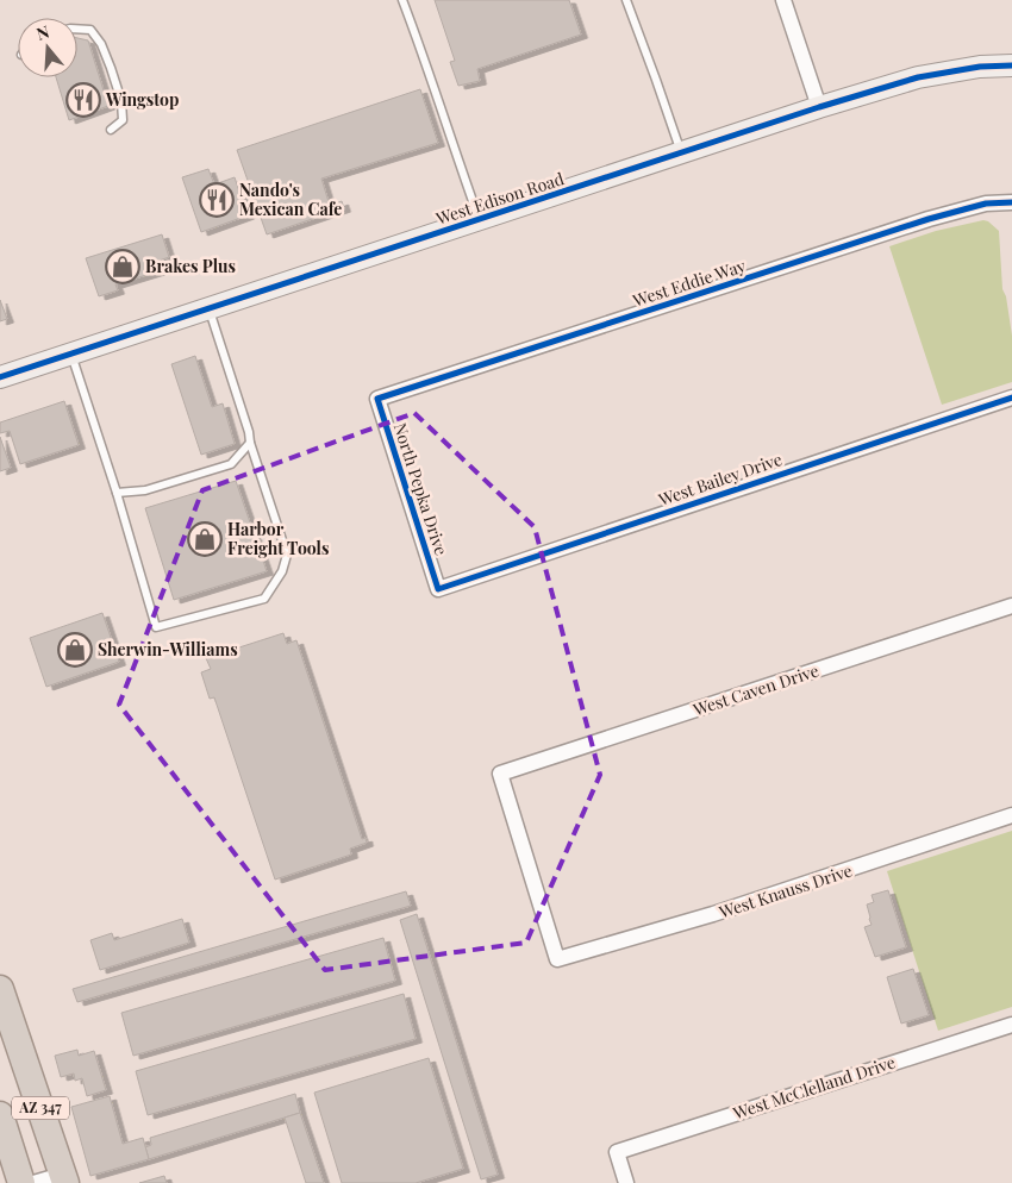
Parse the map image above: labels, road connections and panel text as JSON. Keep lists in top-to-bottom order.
{
  "streets": {
    "highway": ["AZ 347"],
    "street": [
      "West Edison Road",
      "West Eddie Way",
      "West Bailey Drive",
      "North Pepka Drive",
      "West Caven Drive",
      "West Knauss Drive",
      "West McClelland Drive"
    ]
  },
  "crossings": [
    ["West Eddie Way", "North Pepka Drive"],
    ["West Bailey Drive", "North Pepka Drive"],
    ["West Caven Drive", "West Knauss Drive"]
  ],
  "places": {
    "restaurant": ["Wingstop", "Nando's Mexican Cafe"],
    "shop": ["Brakes Plus", "Harbor Freight Tools", "Sherwin-Williams"]
  },
  "north": "top"
}
